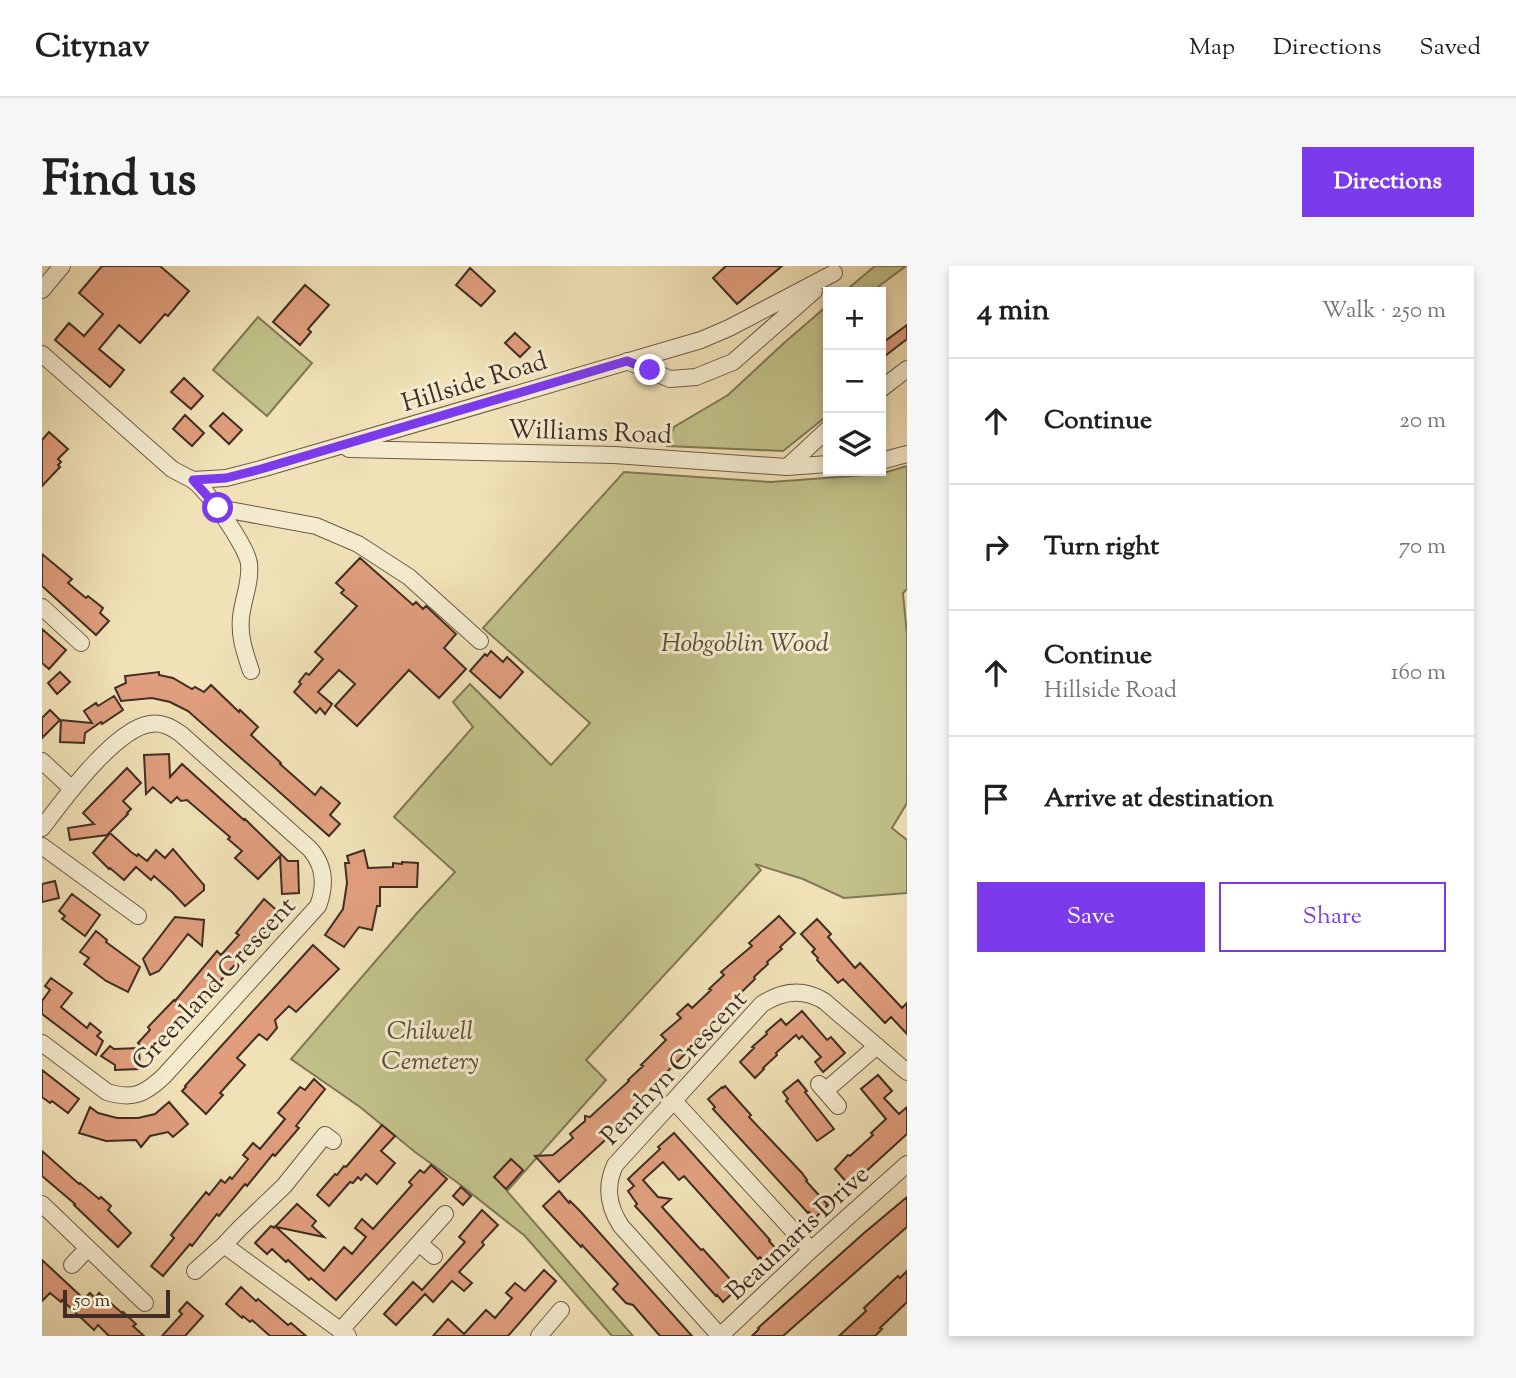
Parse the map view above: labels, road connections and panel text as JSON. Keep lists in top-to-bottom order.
{
  "streets": {
    "street": [
      "Hillside Road",
      "Williams Road",
      "Greenland Crescent",
      "Penrhyn Crescent",
      "Beaumaris Drive"
    ]
  },
  "crossings": [
    ["Hillside Road", "Williams Road"],
    ["Penrhyn Crescent", "Beaumaris Drive"]
  ],
  "parks": ["Hobgoblin Wood", "Chilwell Cemetery"],
  "scale_bar": "50 m",
  "page": {
    "header": "Citynav",
    "nav": ["Map", "Directions", "Saved"],
    "title": "Find us",
    "buttons": [
      "Directions",
      ["Save", "Share"]
    ],
    "heading": ["4 min", "Walk · 250 m"],
    "map_buttons": ["+", "−"],
    "list": [
      ["Continue", "20 m"],
      ["Turn right", "70 m"],
      ["Continue", "Hillside Road", "160 m"],
      "Arrive at destination"
    ],
    "scale": "50 m"
  }
}
